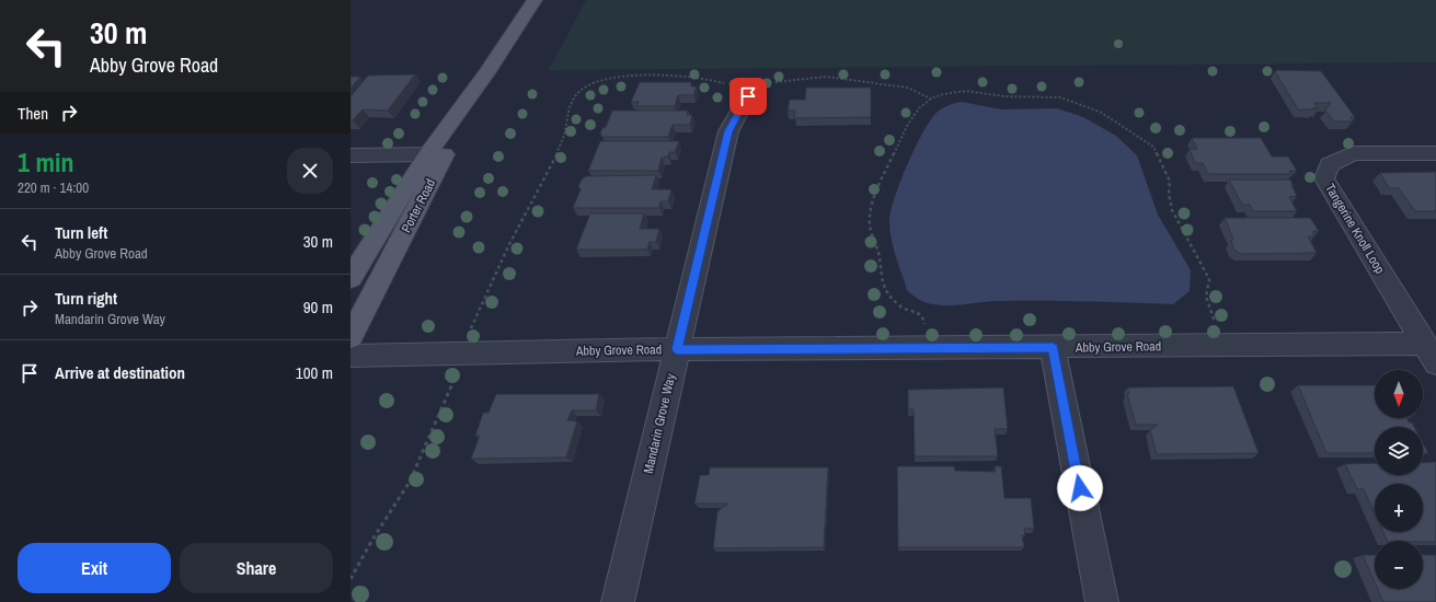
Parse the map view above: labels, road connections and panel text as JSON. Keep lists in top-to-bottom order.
{
  "streets": {
    "main road": ["Porter Road"],
    "street": ["Tangerine Knoll Loop", "Abby Grove Road", "Mandarin Grove Way"]
  },
  "crossings": [
    ["Tangerine Knoll Loop", "Abby Grove Road"],
    ["Abby Grove Road", "Mandarin Grove Way"]
  ],
  "north": "bottom",
  "page": {
    "turn": ["30 m", "Abby Grove Road"],
    "then": "Then",
    "heading": ["1 min", "220 m · 14:00"],
    "list": [
      {
        "name": "Turn left",
        "note": "Abby Grove Road",
        "value": "30 m"
      },
      {
        "name": "Turn right",
        "note": "Mandarin Grove Way",
        "value": "90 m"
      },
      {
        "name": "Arrive at destination",
        "value": "100 m"
      }
    ],
    "map_buttons": ["+", "−"],
    "buttons": ["Exit", "Share"]
  }
}
